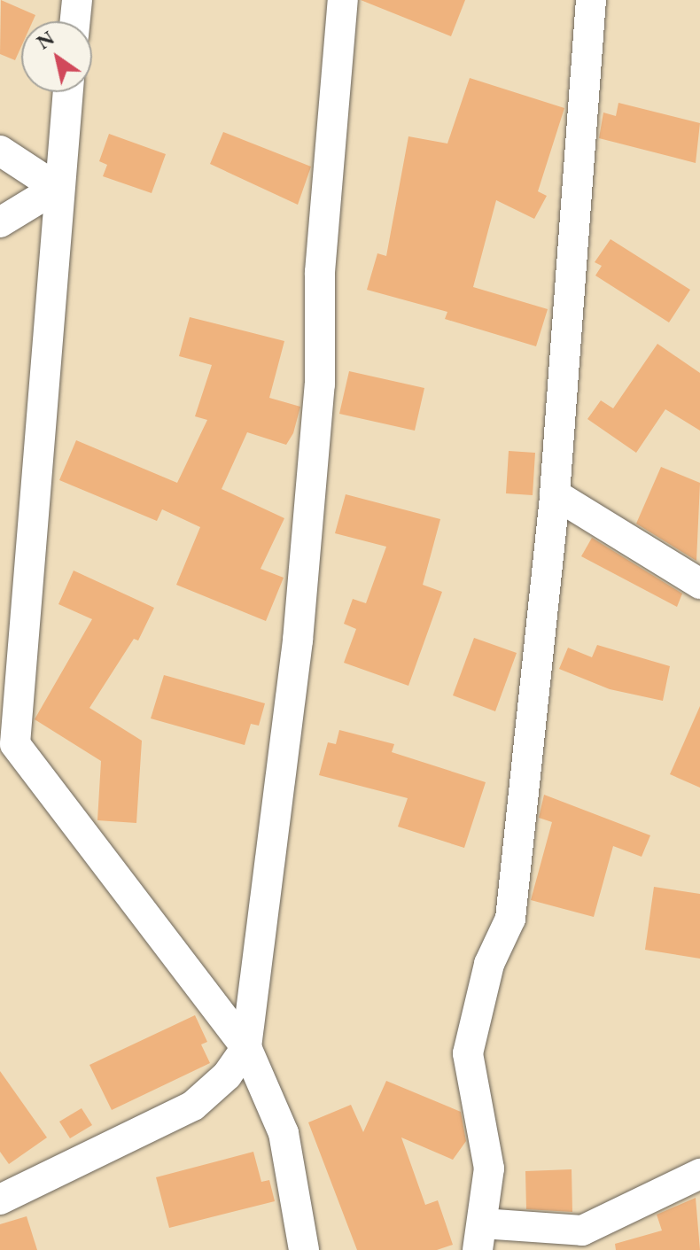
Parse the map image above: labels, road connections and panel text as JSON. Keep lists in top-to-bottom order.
{
  "north": "top left"
}
